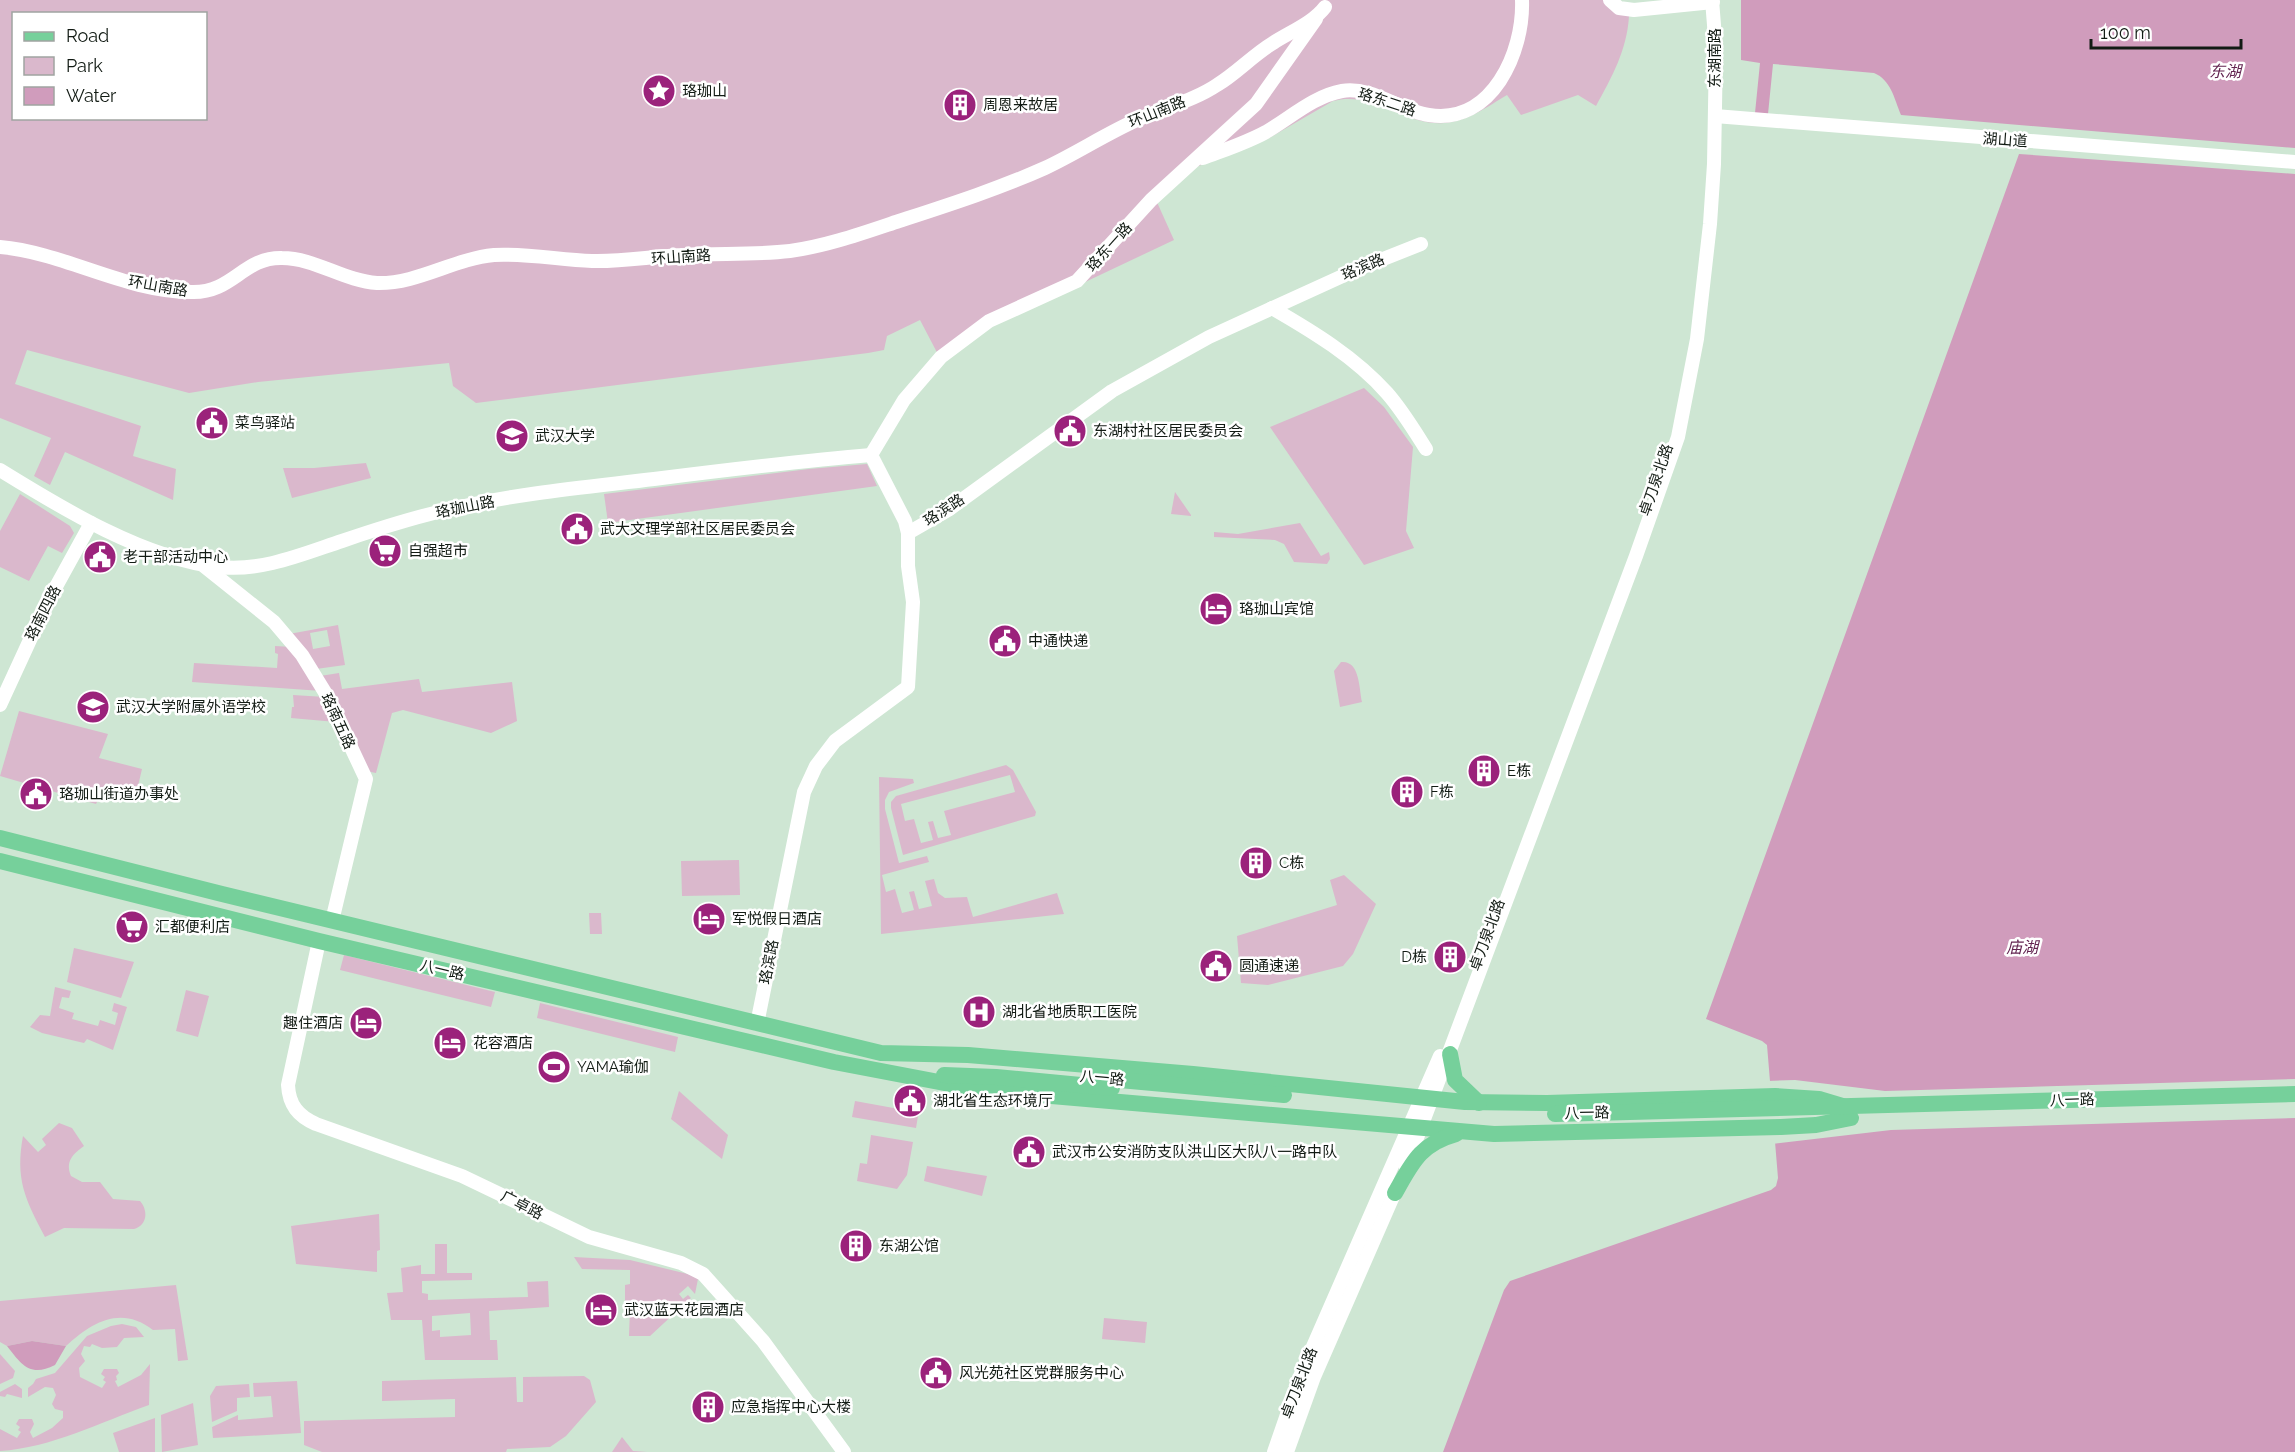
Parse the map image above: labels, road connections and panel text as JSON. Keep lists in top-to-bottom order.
{
  "streets": {
    "main road": ["八一路"],
    "street": [
      "东湖南路",
      "珞东二路",
      "环山南路",
      "湖山道",
      "珞东一路",
      "珞滨路",
      "卓刀泉北路",
      "珞珈山路",
      "珞南四路",
      "珞南五路",
      "广卓路"
    ]
  },
  "crossings": [
    ["东湖南路", "湖山道"],
    ["东湖南路", "卓刀泉北路"],
    ["珞东二路", "珞东一路"],
    ["环山南路", "珞东一路"],
    ["湖山道", "卓刀泉北路"],
    ["珞东一路", "珞珈山路"],
    ["珞滨路", "八一路"],
    ["卓刀泉北路", "八一路"],
    ["珞珈山路", "珞南四路"],
    ["珞珈山路", "珞南五路"],
    ["珞南五路", "八一路"],
    ["八一路", "广卓路"]
  ],
  "water": ["东湖", "庙湖"],
  "places": {
    "place": ["珞珈山"],
    "building": [
      "周恩来故居",
      "E栋",
      "F栋",
      "C栋",
      "D栋",
      "东湖公馆",
      "应急指挥中心大楼"
    ],
    "public building": [
      "菜鸟驿站",
      "东湖村社区居民委员会",
      "武大文理学部社区居民委员会",
      "老干部活动中心",
      "中通快递",
      "珞珈山街道办事处",
      "圆通速递",
      "湖北省生态环境厅",
      "武汉市公安消防支队洪山区大队八一路中队",
      "风光苑社区党群服务中心"
    ],
    "school or university": ["武汉大学", "武汉大学附属外语学校"],
    "supermarket": ["自强超市", "汇都便利店"],
    "hotel": [
      "珞珈山宾馆",
      "军悦假日酒店",
      "趣住酒店",
      "花容酒店",
      "武汉蓝天花园酒店"
    ],
    "hospital": ["湖北省地质职工医院"],
    "sports": ["YAMA瑜伽"]
  },
  "legend": ["Road", "Park", "Water"],
  "scale_bar": "100 m"
}
